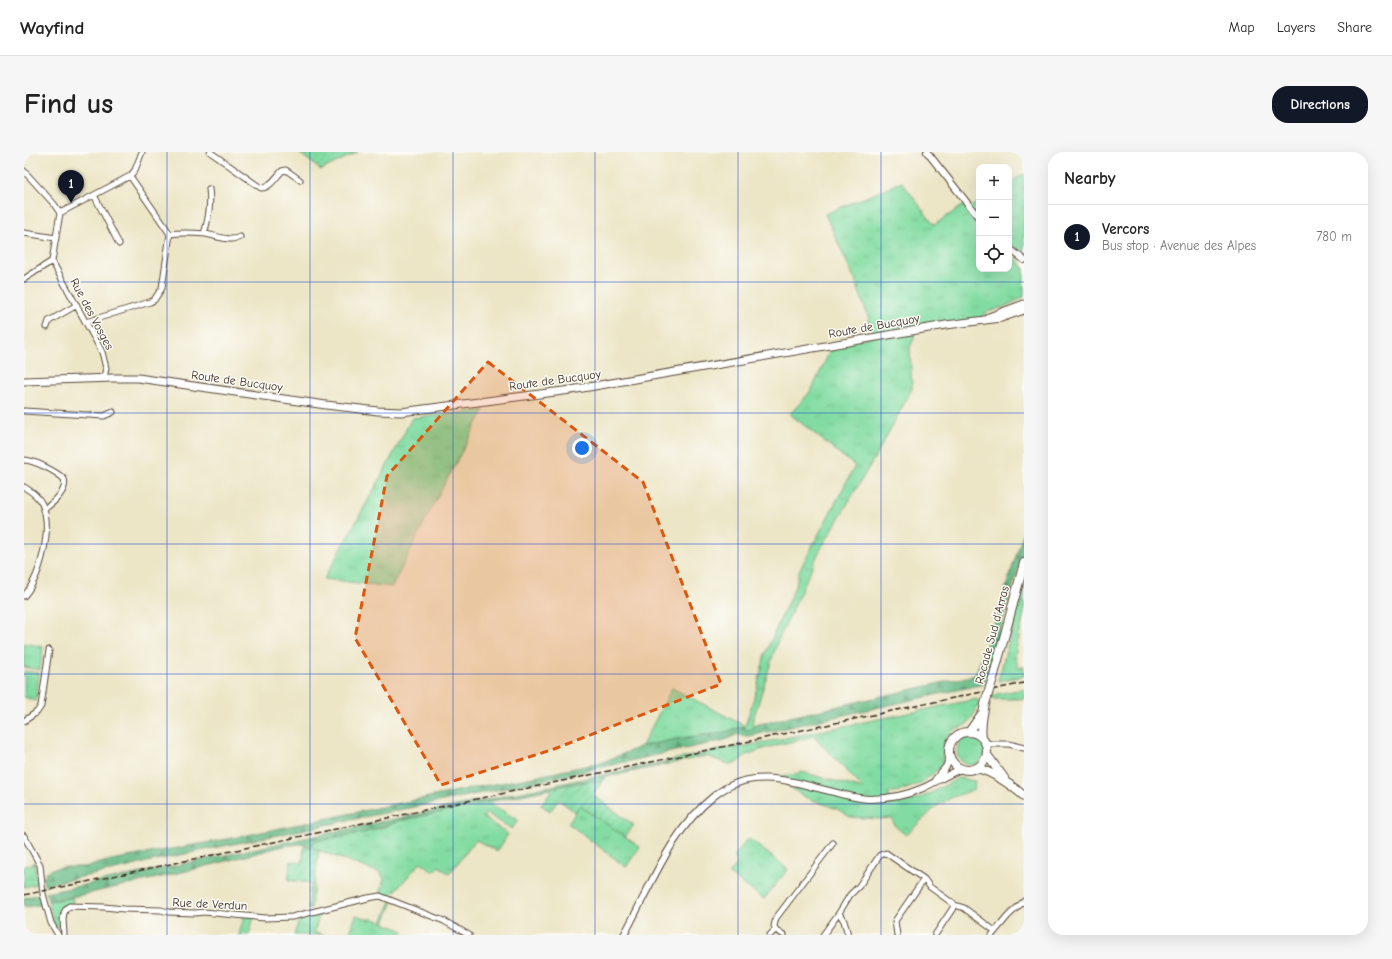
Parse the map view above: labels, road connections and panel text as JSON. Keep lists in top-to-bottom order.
{
  "streets": {
    "main road": ["Route de Bucquoy", "Rocade Sud d'Arras"],
    "street": ["Rue des Vosges", "Rue de Verdun"]
  },
  "crossings": [
    ["Rue des Vosges", "Route de Bucquoy"]
  ],
  "page": {
    "header": "Wayfind",
    "nav": ["Map", "Layers", "Share"],
    "buttons": "Directions",
    "title": "Find us",
    "heading": "Nearby",
    "map_buttons": ["+", "−"],
    "pins": "1",
    "list": [
      {
        "mark": "1",
        "name": "Vercors",
        "note": "Bus stop · Avenue des Alpes",
        "value": "780 m"
      }
    ]
  }
}
